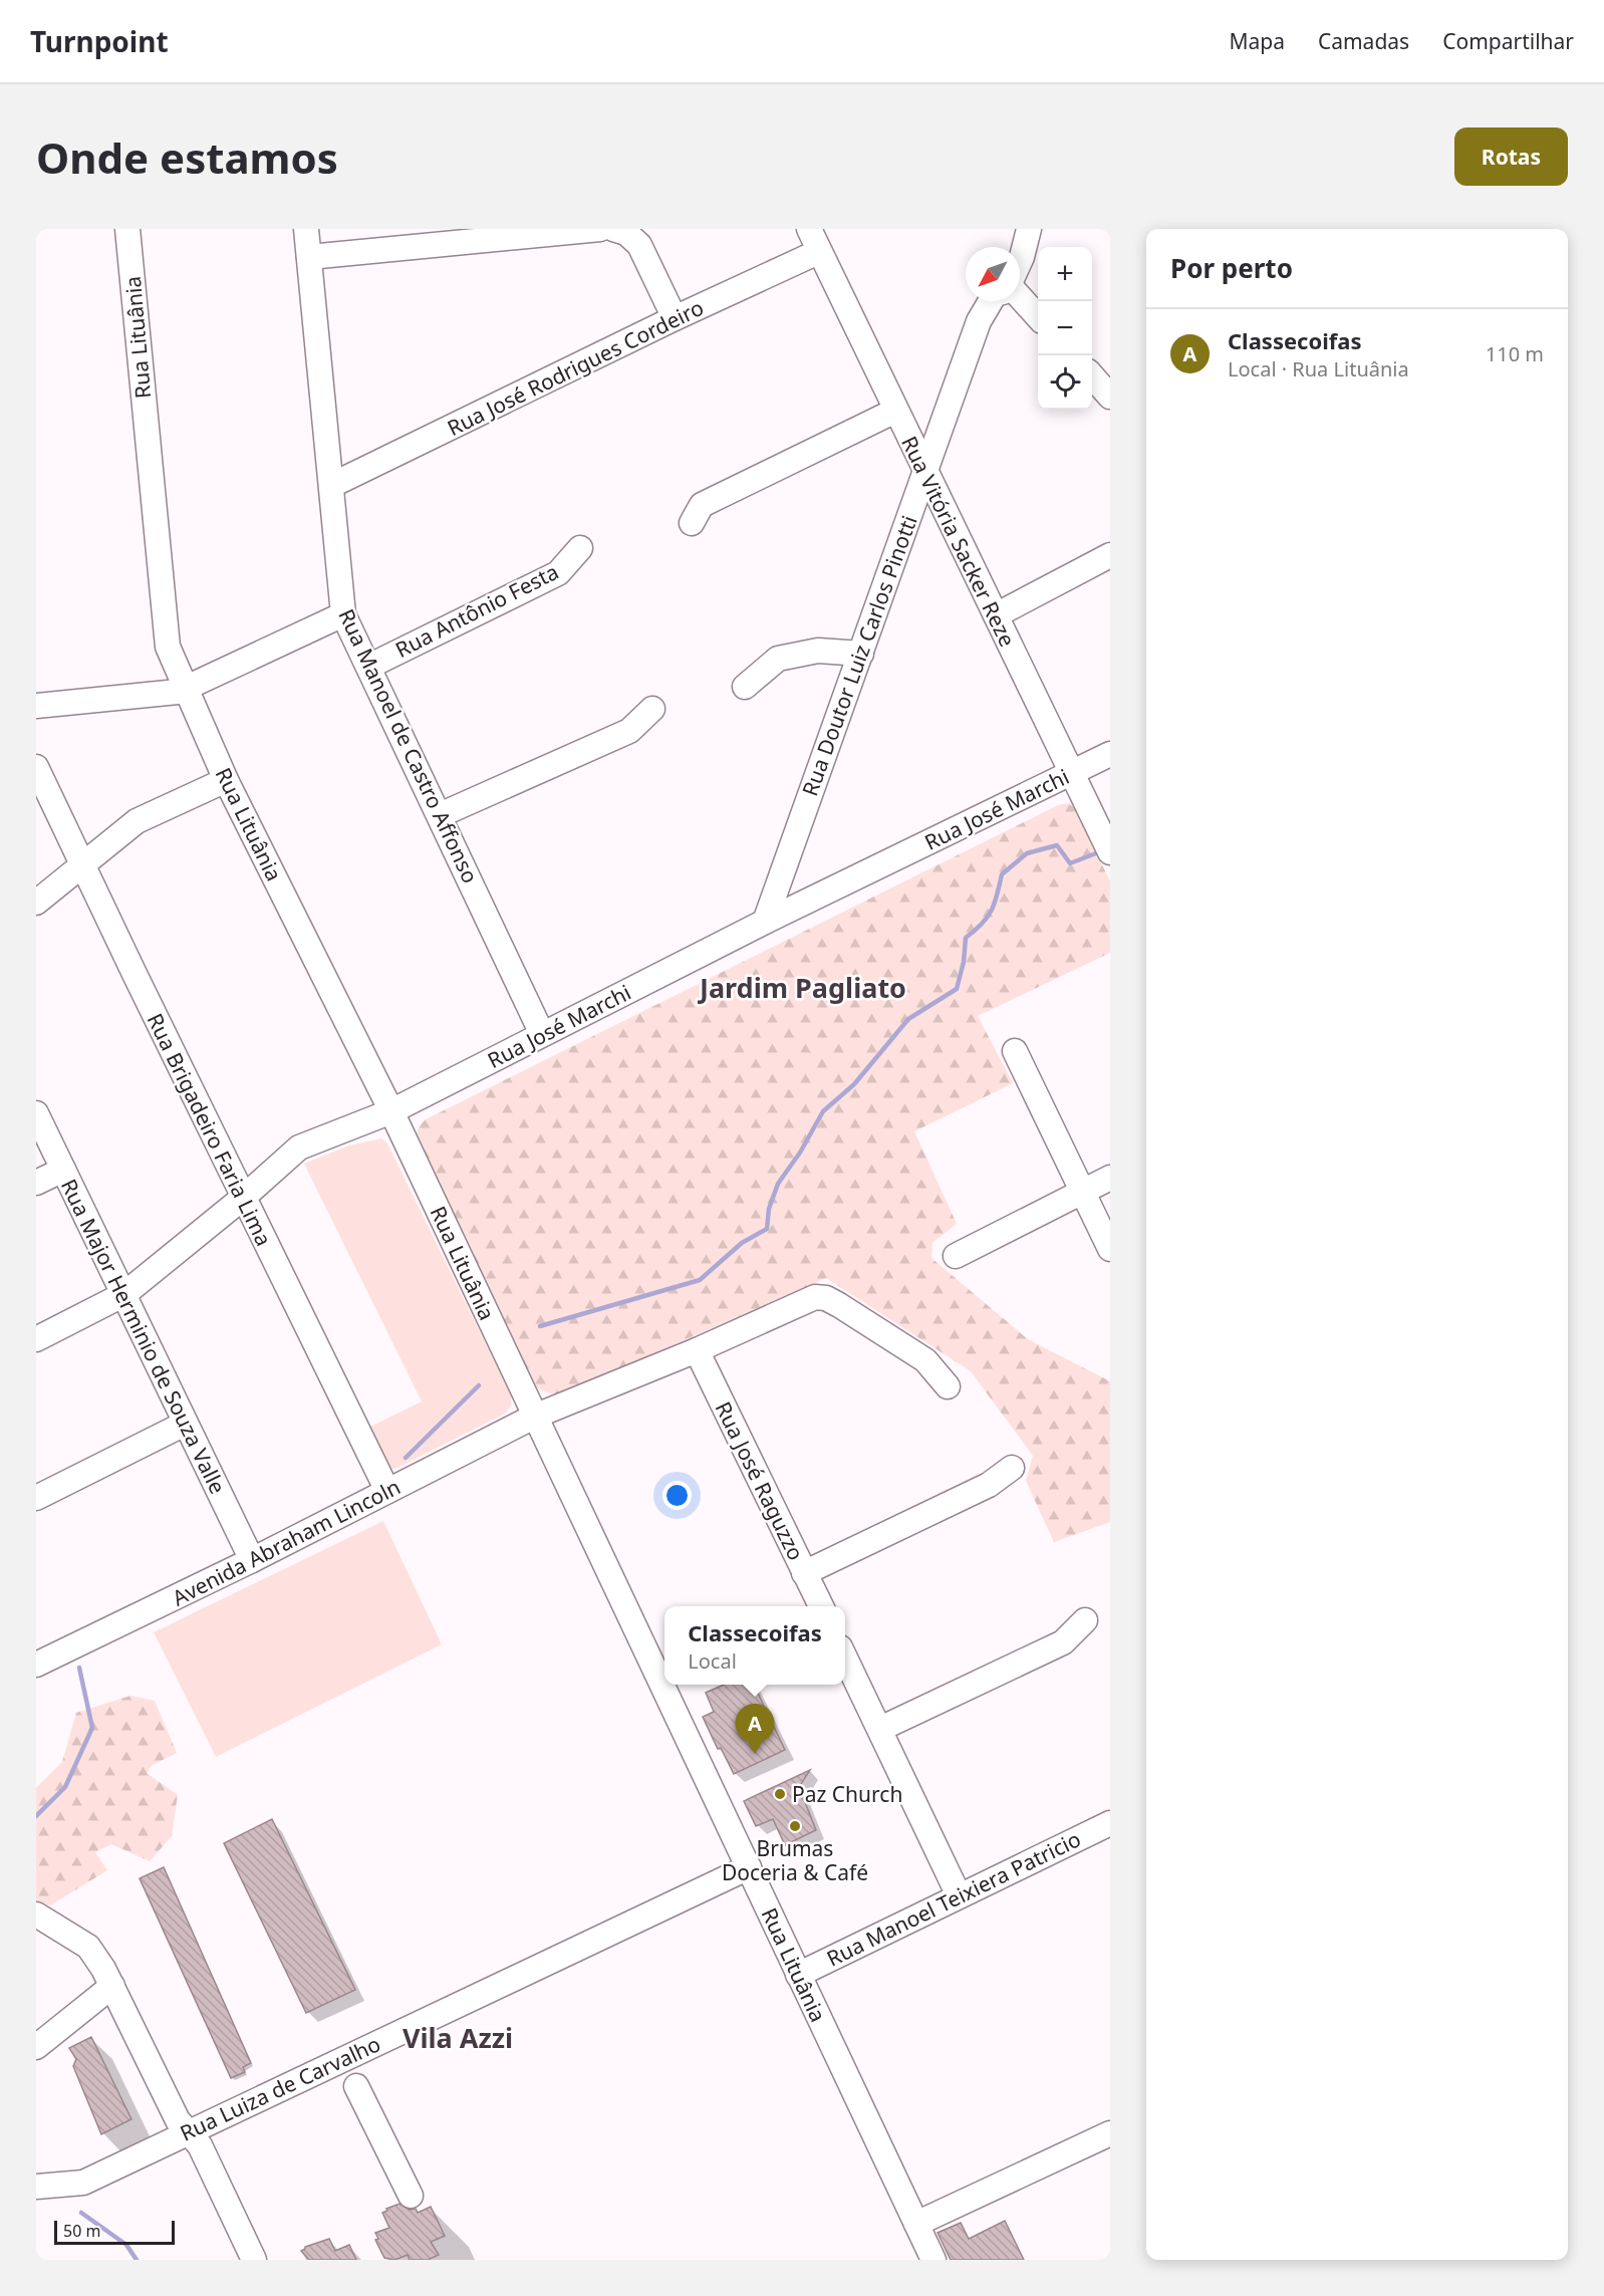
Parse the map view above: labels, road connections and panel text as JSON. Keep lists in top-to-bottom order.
{
  "streets": {
    "street": [
      "Rua Lituânia",
      "Rua José Rodrigues Cordeiro",
      "Rua Vitória Sacker Reze",
      "Rua Antônio Festa",
      "Rua Doutor Luiz Carlos Pinotti",
      "Rua Manoel de Castro Affonso",
      "Rua José Marchi",
      "Rua Brigadeiro Faria Lima",
      "Rua Major Herminio de Souza Valle",
      "Rua José Raguzzo",
      "Avenida Abraham Lincoln",
      "Rua Manoel Teixiera Patricio",
      "Rua Luiza de Carvalho"
    ]
  },
  "crossings": [
    ["Rua Lituânia", "Rua José Marchi"],
    ["Rua Lituânia", "Avenida Abraham Lincoln"],
    ["Rua Lituânia", "Rua Manoel Teixiera Patricio"],
    ["Rua Lituânia", "Rua Luiza de Carvalho"],
    ["Rua José Rodrigues Cordeiro", "Rua Vitória Sacker Reze"],
    ["Rua José Rodrigues Cordeiro", "Rua Manoel de Castro Affonso"],
    ["Rua Vitória Sacker Reze", "Rua Doutor Luiz Carlos Pinotti"],
    ["Rua Vitória Sacker Reze", "Rua José Marchi"],
    ["Rua Antônio Festa", "Rua Manoel de Castro Affonso"],
    ["Rua Doutor Luiz Carlos Pinotti", "Rua José Marchi"],
    ["Rua Manoel de Castro Affonso", "Rua José Marchi"],
    ["Rua José Marchi", "Rua Brigadeiro Faria Lima"],
    ["Rua José Marchi", "Rua Major Herminio de Souza Valle"],
    ["Rua Brigadeiro Faria Lima", "Avenida Abraham Lincoln"],
    ["Rua Major Herminio de Souza Valle", "Avenida Abraham Lincoln"],
    ["Rua José Raguzzo", "Avenida Abraham Lincoln"]
  ],
  "districts": ["Jardim Pagliato", "Vila Azzi"],
  "places": ["Paz Church", "Brumas Doceria & Café"],
  "scale_bar": "50 m",
  "north": "bottom left",
  "page": {
    "header": "Turnpoint",
    "nav": ["Mapa", "Camadas", "Compartilhar"],
    "buttons": "Rotas",
    "title": "Onde estamos",
    "heading": "Por perto",
    "map_buttons": ["+", "−"],
    "list": [
      {
        "mark": "A",
        "name": "Classecoifas",
        "note": "Local · Rua Lituânia",
        "value": "110 m"
      }
    ],
    "popup": ["Classecoifas", "Local"],
    "pins": "A",
    "scale": "50 m"
  }
}
